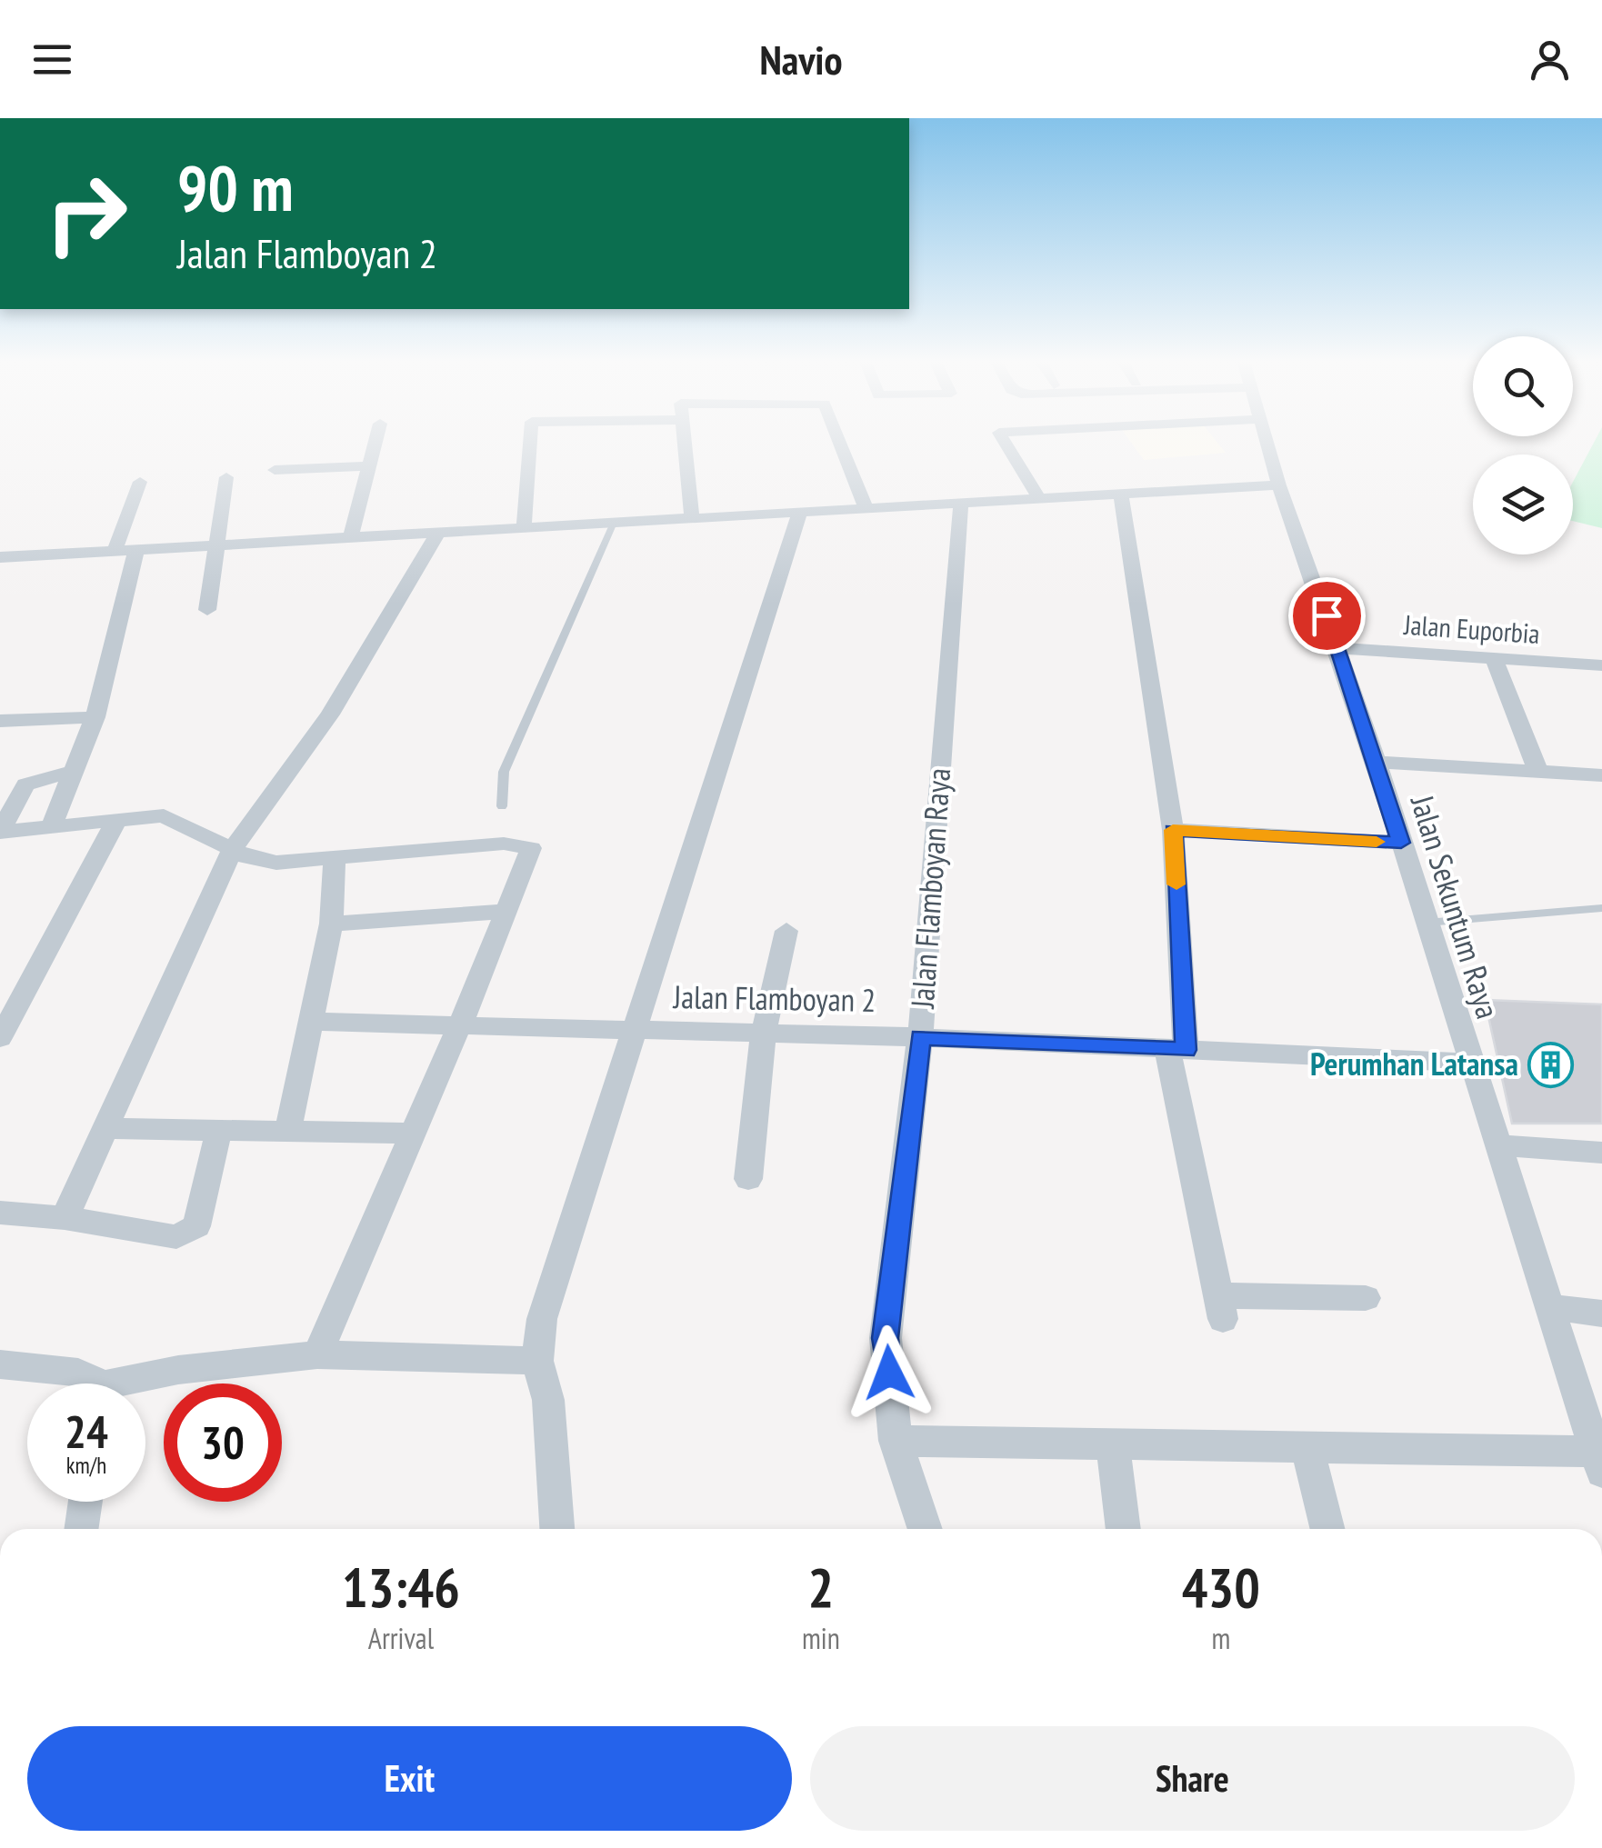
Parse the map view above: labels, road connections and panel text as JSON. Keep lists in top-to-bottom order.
{
  "streets": {
    "street": [
      "Jalan Euporbia",
      "Jalan Flamboyan Raya",
      "Jalan Sekuntum Raya",
      "Jalan Flamboyan 2"
    ]
  },
  "crossings": [
    ["Jalan Euporbia", "Jalan Sekuntum Raya"],
    ["Jalan Flamboyan Raya", "Jalan Flamboyan 2"],
    ["Jalan Sekuntum Raya", "Jalan Flamboyan 2"]
  ],
  "places": {
    "building": ["Perumhan Latansa"]
  },
  "page": {
    "header": "Navio",
    "turn": ["90 m", "Jalan Flamboyan 2"],
    "speed": "24 km/h",
    "limit": "30",
    "eta": [
      "13:46",
      "Arrival",
      "2",
      "min",
      "430",
      "m"
    ],
    "buttons": ["Exit", "Share"]
  }
}
